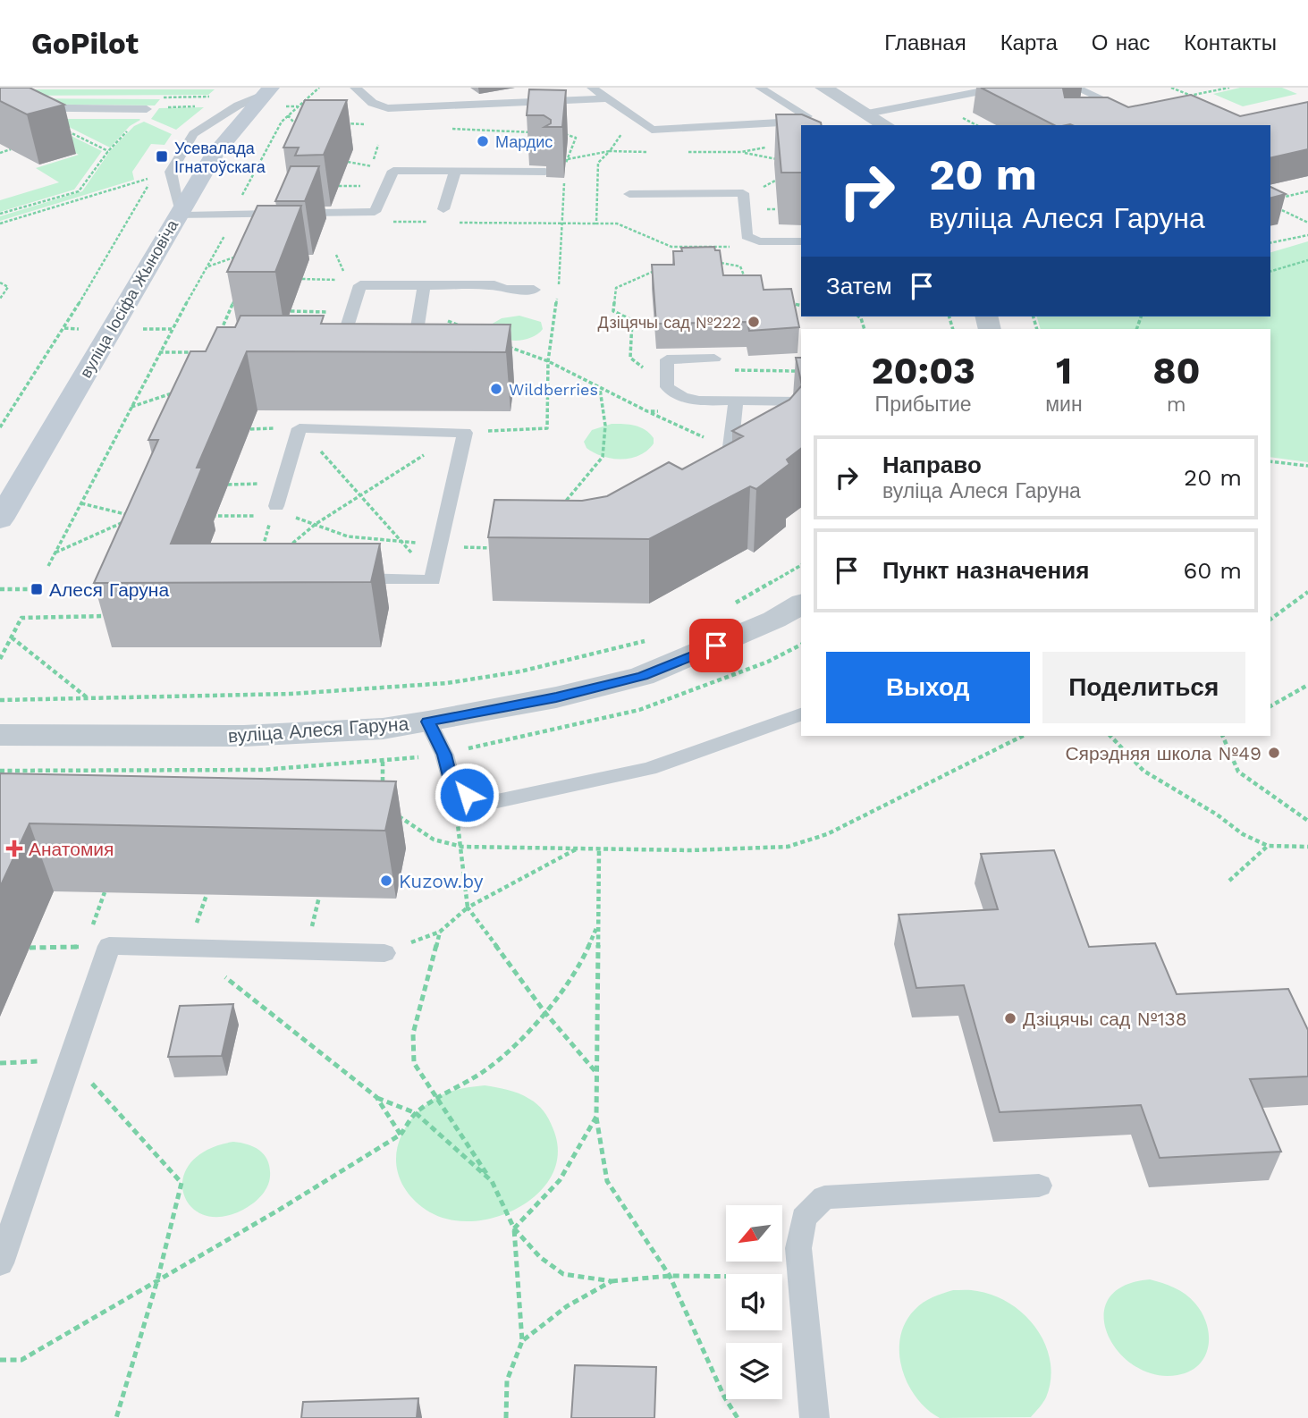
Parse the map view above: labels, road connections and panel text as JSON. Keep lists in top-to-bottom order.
{
  "streets": {
    "main road": ["вуліца Іосіфа Жыновіча"],
    "street": ["вуліца Алеся Гаруна"]
  },
  "places": {
    "other": [
      "Мардис",
      "Дзіцячы сад №222",
      "Wildberries",
      "Сярэдняя школа №49",
      "Kuzow.by",
      "Дзіцячы сад №138"
    ],
    "transit": ["Усевалада Ігнатоўскага", "Алеся Гаруна"],
    "health": ["Анатомия"]
  },
  "north": "bottom left",
  "page": {
    "header": "GoPilot",
    "nav": [
      "Главная",
      "Карта",
      "О нас",
      "Контакты"
    ],
    "turn": ["20 m", "вуліца Алеся Гаруна"],
    "then": "Затем",
    "eta": [
      "20:03",
      "Прибытие",
      "1",
      "мин",
      "80",
      "m"
    ],
    "list": [
      {
        "name": "Направо",
        "note": "вуліца Алеся Гаруна",
        "value": "20 m"
      },
      {
        "name": "Пункт назначения",
        "value": "60 m"
      }
    ],
    "buttons": ["Выход", "Поделиться"]
  }
}
